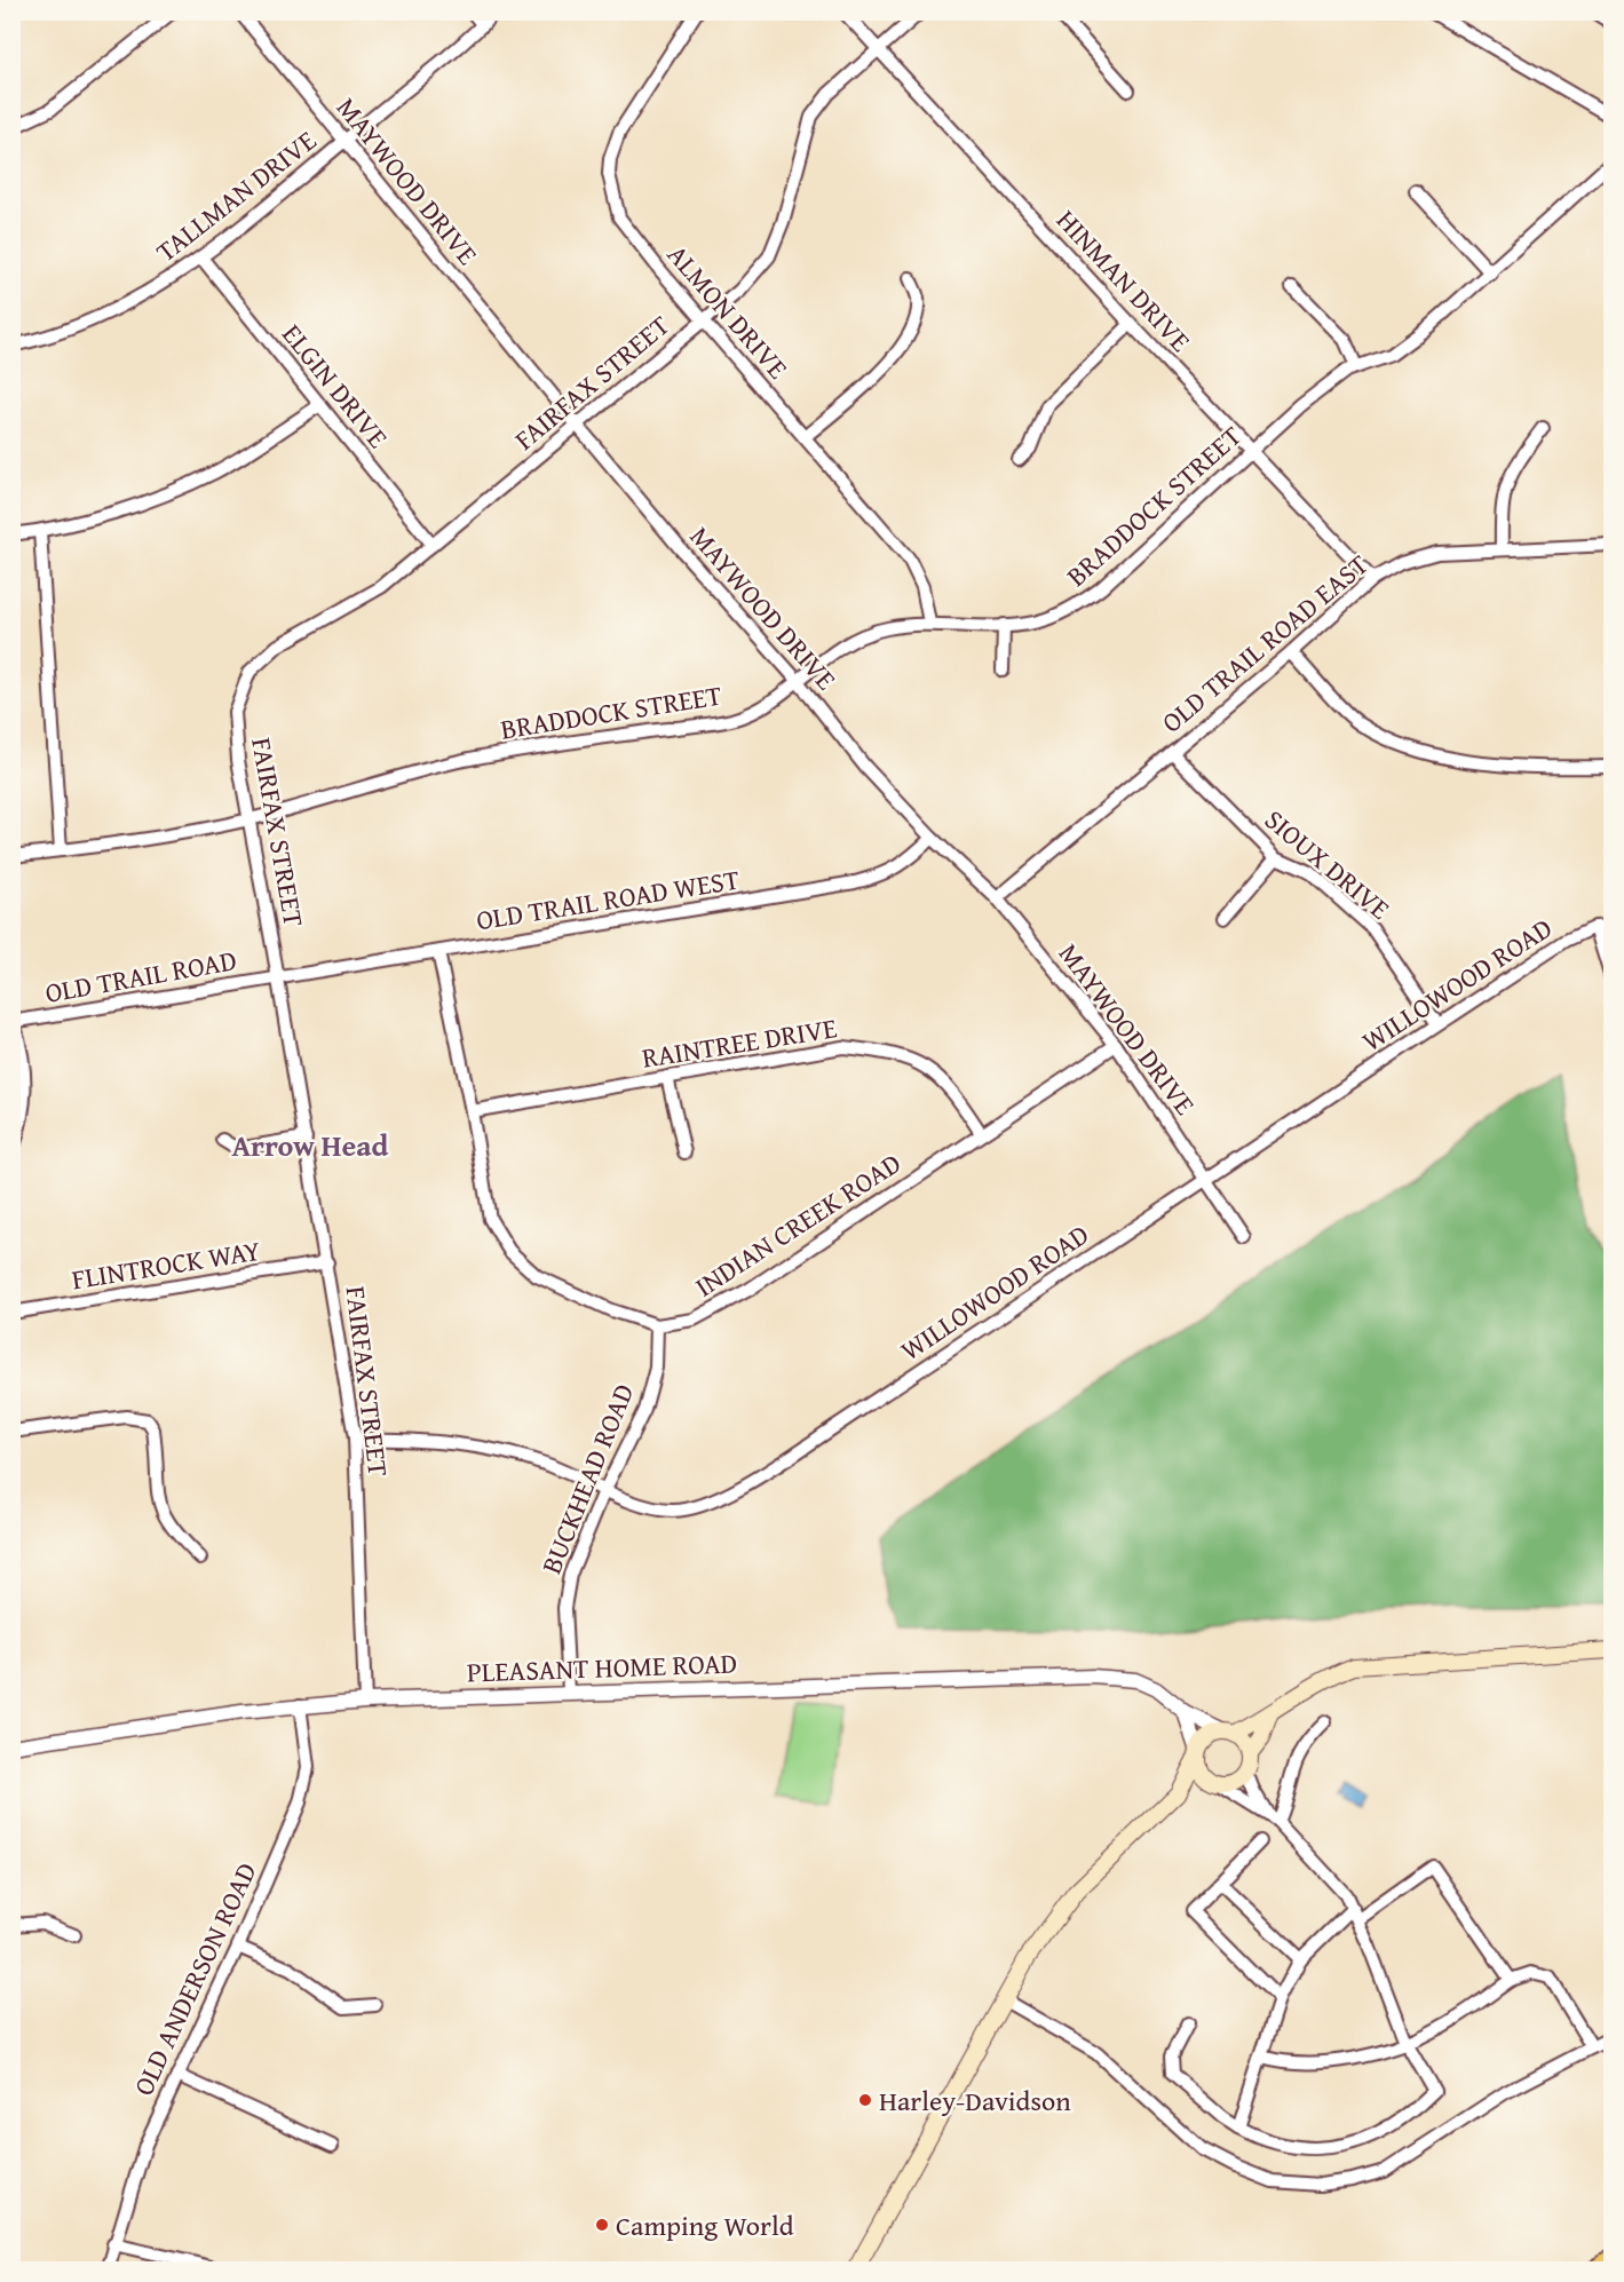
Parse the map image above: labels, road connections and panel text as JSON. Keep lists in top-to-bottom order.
{
  "streets": {
    "street": [
      "MAYWOOD DRIVE",
      "TALLMAN DRIVE",
      "HINMAN DRIVE",
      "ALMON DRIVE",
      "FAIRFAX STREET",
      "ELGIN DRIVE",
      "BRADDOCK STREET",
      "OLD TRAIL ROAD EAST",
      "SIOUX DRIVE",
      "OLD TRAIL ROAD WEST",
      "OLD TRAIL ROAD",
      "WILLOWOOD ROAD",
      "RAINTREE DRIVE",
      "INDIAN CREEK ROAD",
      "FLINTROCK WAY",
      "BUCKHEAD ROAD",
      "PLEASANT HOME ROAD",
      "OLD ANDERSON ROAD"
    ]
  },
  "crossings": [
    ["MAYWOOD DRIVE", "TALLMAN DRIVE"],
    ["MAYWOOD DRIVE", "FAIRFAX STREET"],
    ["MAYWOOD DRIVE", "BRADDOCK STREET"],
    ["MAYWOOD DRIVE", "OLD TRAIL ROAD EAST"],
    ["MAYWOOD DRIVE", "OLD TRAIL ROAD WEST"],
    ["MAYWOOD DRIVE", "WILLOWOOD ROAD"],
    ["MAYWOOD DRIVE", "INDIAN CREEK ROAD"],
    ["TALLMAN DRIVE", "ELGIN DRIVE"],
    ["HINMAN DRIVE", "FAIRFAX STREET"],
    ["HINMAN DRIVE", "BRADDOCK STREET"],
    ["HINMAN DRIVE", "OLD TRAIL ROAD EAST"],
    ["ALMON DRIVE", "FAIRFAX STREET"],
    ["ALMON DRIVE", "BRADDOCK STREET"],
    ["FAIRFAX STREET", "ELGIN DRIVE"],
    ["FAIRFAX STREET", "BRADDOCK STREET"],
    ["FAIRFAX STREET", "OLD TRAIL ROAD WEST"],
    ["FAIRFAX STREET", "OLD TRAIL ROAD"],
    ["FAIRFAX STREET", "WILLOWOOD ROAD"],
    ["FAIRFAX STREET", "FLINTROCK WAY"],
    ["FAIRFAX STREET", "PLEASANT HOME ROAD"],
    ["OLD TRAIL ROAD EAST", "SIOUX DRIVE"],
    ["SIOUX DRIVE", "WILLOWOOD ROAD"],
    ["OLD TRAIL ROAD WEST", "OLD TRAIL ROAD"],
    ["OLD TRAIL ROAD WEST", "INDIAN CREEK ROAD"],
    ["WILLOWOOD ROAD", "BUCKHEAD ROAD"],
    ["RAINTREE DRIVE", "INDIAN CREEK ROAD"],
    ["INDIAN CREEK ROAD", "BUCKHEAD ROAD"],
    ["BUCKHEAD ROAD", "PLEASANT HOME ROAD"],
    ["PLEASANT HOME ROAD", "OLD ANDERSON ROAD"]
  ],
  "districts": ["Arrow Head"],
  "places": ["Harley-Davidson", "Camping World"]
}
